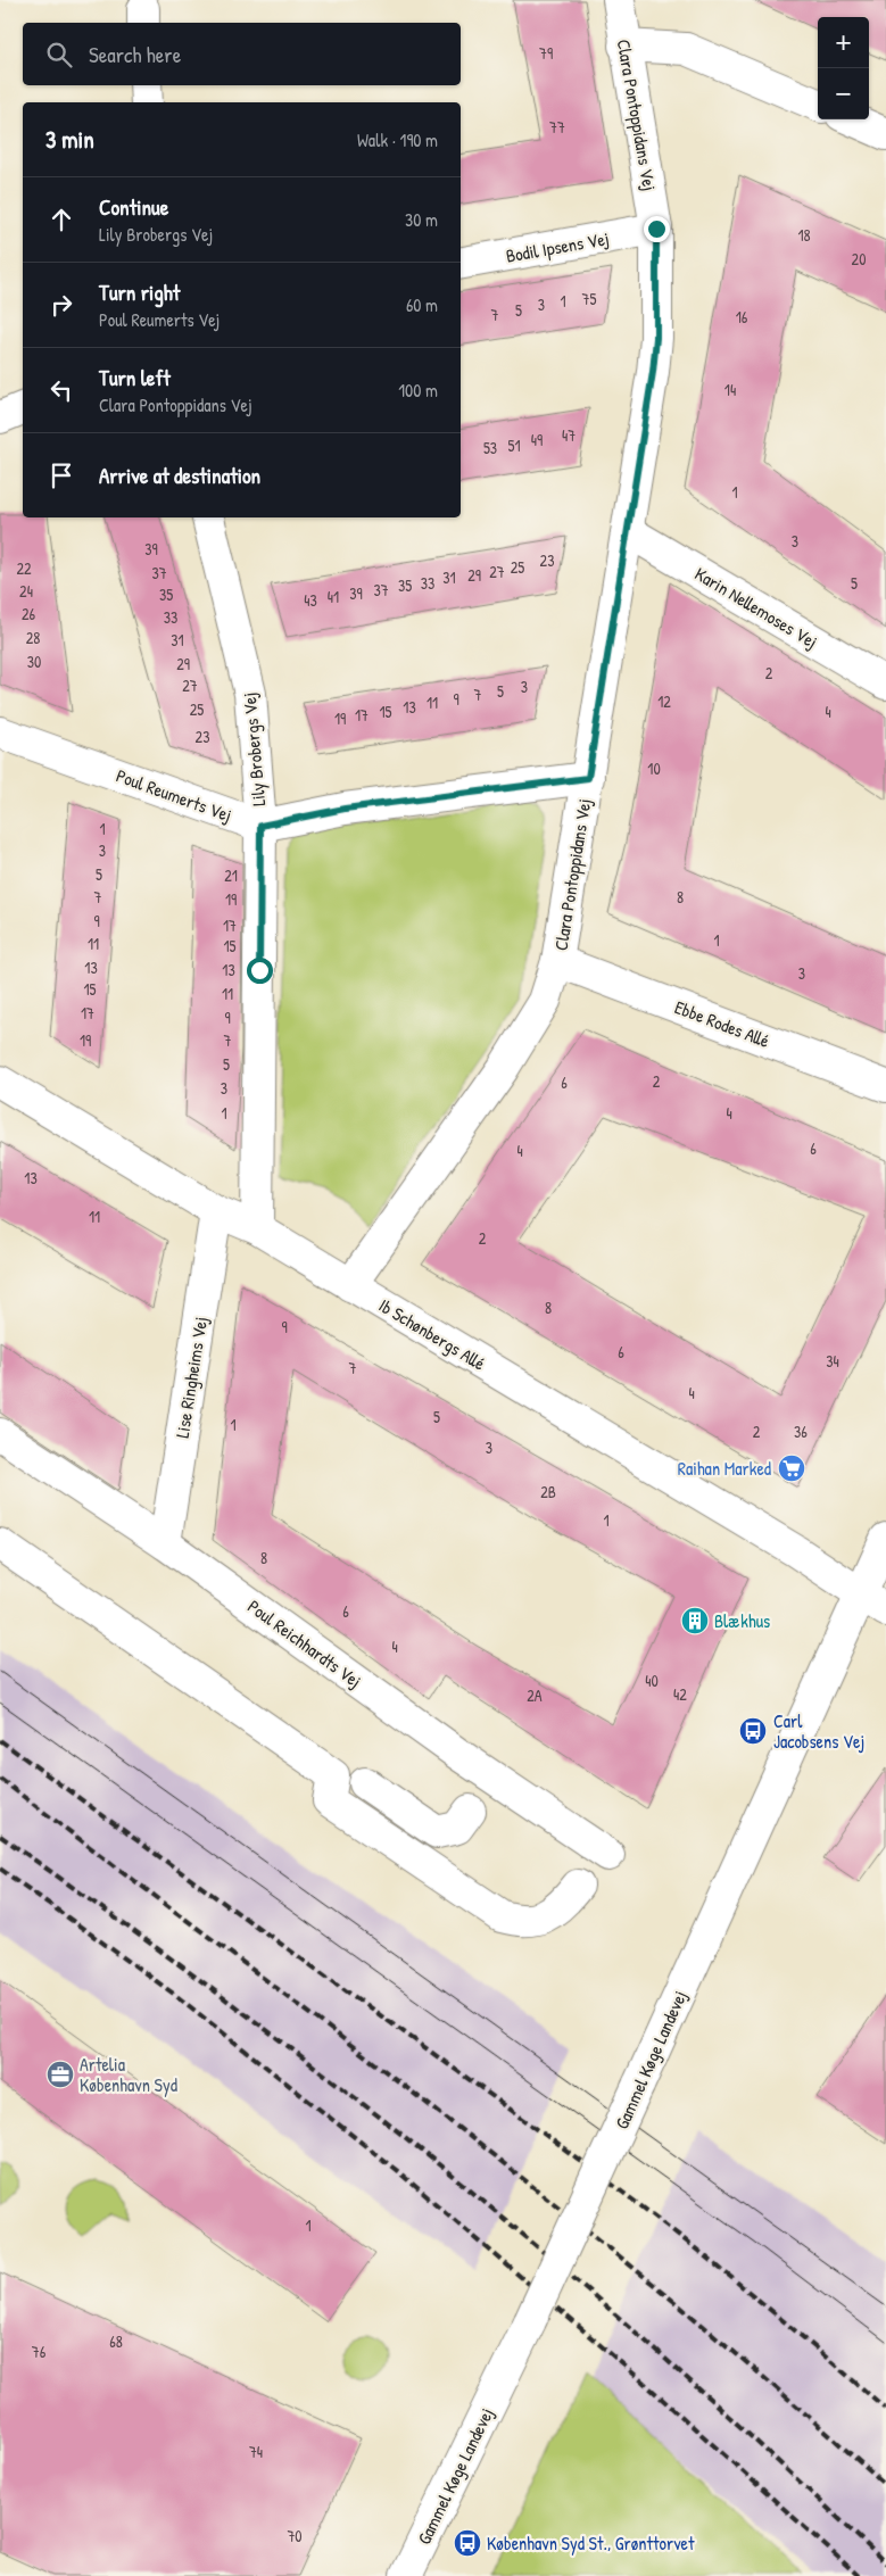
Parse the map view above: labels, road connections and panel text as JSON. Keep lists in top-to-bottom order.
{
  "streets": {
    "street": [
      "Clara Pontoppidans Vej",
      "Bodil Ipsens Vej",
      "Karin Nellemoses Vej",
      "Lily Brobergs Vej",
      "Poul Reumerts Vej",
      "Ebbe Rodes Allé",
      "Ib Schønbergs Allé",
      "Lise Ringheims Vej",
      "Poul Reichhardts Vej",
      "Gammel Køge Landevej"
    ]
  },
  "crossings": [
    ["Clara Pontoppidans Vej", "Bodil Ipsens Vej"],
    ["Clara Pontoppidans Vej", "Karin Nellemoses Vej"],
    ["Clara Pontoppidans Vej", "Ebbe Rodes Allé"],
    ["Clara Pontoppidans Vej", "Ib Schønbergs Allé"],
    ["Lily Brobergs Vej", "Poul Reumerts Vej"],
    ["Lily Brobergs Vej", "Ib Schønbergs Allé"],
    ["Ib Schønbergs Allé", "Lise Ringheims Vej"],
    ["Ib Schønbergs Allé", "Gammel Køge Landevej"],
    ["Lise Ringheims Vej", "Poul Reichhardts Vej"]
  ],
  "places": {
    "supermarket": ["Raihan Marked"],
    "building": ["Blækhus"],
    "bus stop": ["Carl Jacobsens Vej", "København Syd St., Grønttorvet"],
    "office": ["Artelia København Syd"]
  },
  "house_numbers": [
    "79",
    "77",
    "18",
    "20",
    "75",
    "1",
    "3",
    "5",
    "7",
    "16",
    "14",
    "47",
    "49",
    "51",
    "53",
    "1",
    "3",
    "39",
    "23",
    "25",
    "22",
    "27",
    "37",
    "29",
    "31",
    "33",
    "5",
    "35",
    "37",
    "24",
    "39",
    "35",
    "41",
    "43",
    "26",
    "33",
    "28",
    "31",
    "30",
    "29",
    "2",
    "27",
    "3",
    "5",
    "7",
    "9",
    "12",
    "11",
    "13",
    "25",
    "15",
    "4",
    "17",
    "19",
    "23",
    "10",
    "1",
    "3",
    "5",
    "21",
    "7",
    "8",
    "19",
    "9",
    "17",
    "1",
    "11",
    "15",
    "13",
    "13",
    "3",
    "15",
    "11",
    "17",
    "9",
    "19",
    "7",
    "5",
    "2",
    "6",
    "3",
    "1",
    "4",
    "6",
    "4",
    "13",
    "11",
    "2",
    "8",
    "9",
    "6",
    "34",
    "7",
    "4",
    "5",
    "1",
    "2",
    "36",
    "3",
    "2B",
    "1",
    "8",
    "6",
    "4",
    "40",
    "42",
    "2A",
    "1",
    "68",
    "76",
    "74",
    "70"
  ],
  "page": {
    "map_buttons": ["+", "−"],
    "search": "Search here",
    "heading": ["3 min", "Walk · 190 m"],
    "list": [
      ["Continue", "Lily Brobergs Vej", "30 m"],
      ["Turn right", "Poul Reumerts Vej", "60 m"],
      ["Turn left", "Clara Pontoppidans Vej", "100 m"],
      "Arrive at destination"
    ]
  }
}
